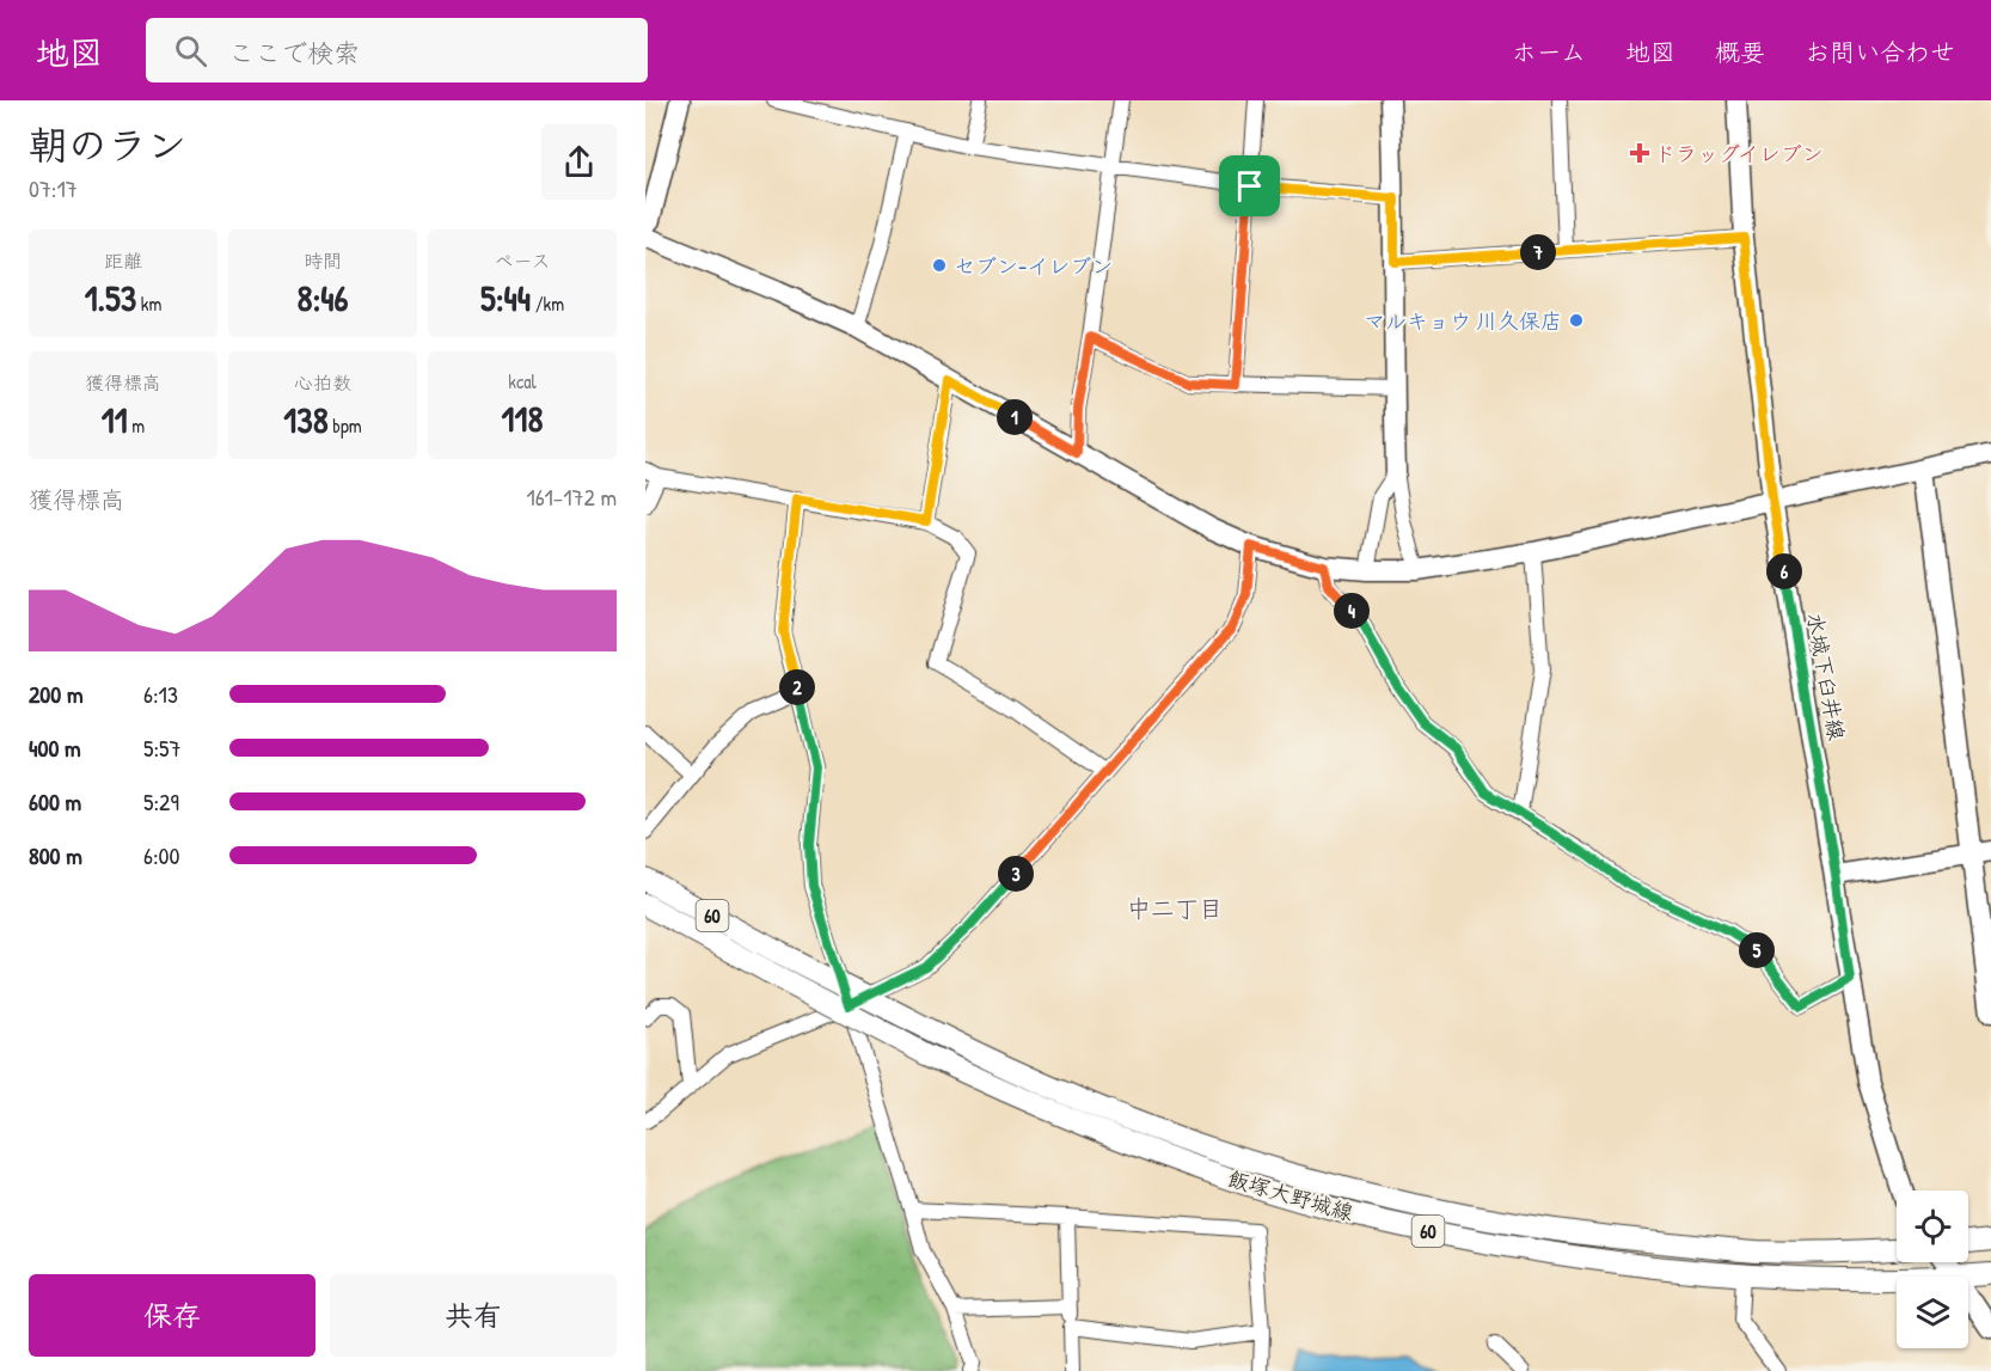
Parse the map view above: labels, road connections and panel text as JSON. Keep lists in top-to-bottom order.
{
  "streets": {
    "main road": ["60", "飯塚大野城線"],
    "street": ["水城下臼井線"]
  },
  "districts": ["中二丁目"],
  "places": {
    "health": ["ドラッグイレブン"],
    "other": ["セブン-イレブン", "マルキョウ 川久保店"]
  },
  "page": {
    "header": "地図",
    "search": "ここで検索",
    "nav": [
      "ホーム",
      "地図",
      "概要",
      "お問い合わせ"
    ],
    "heading": ["朝のラン", "07:17"],
    "stats": [
      ["距離", "1.53 km"],
      ["時間", "8:46"],
      ["ペース", "5:44 /km"],
      ["獲得標高", "11 m"],
      ["心拍数", "138 bpm"],
      ["kcal", "118"]
    ],
    "pins": [
      "7",
      "1",
      "6",
      "4",
      "2",
      "3",
      "5"
    ],
    "chart": ["獲得標高", "161–172 m"],
    "list": [
      {
        "name": "200 m",
        "note": "6:13"
      },
      {
        "name": "400 m",
        "note": "5:57"
      },
      {
        "name": "600 m",
        "note": "5:29"
      },
      {
        "name": "800 m",
        "note": "6:00"
      }
    ],
    "buttons": ["保存", "共有"]
  }
}
